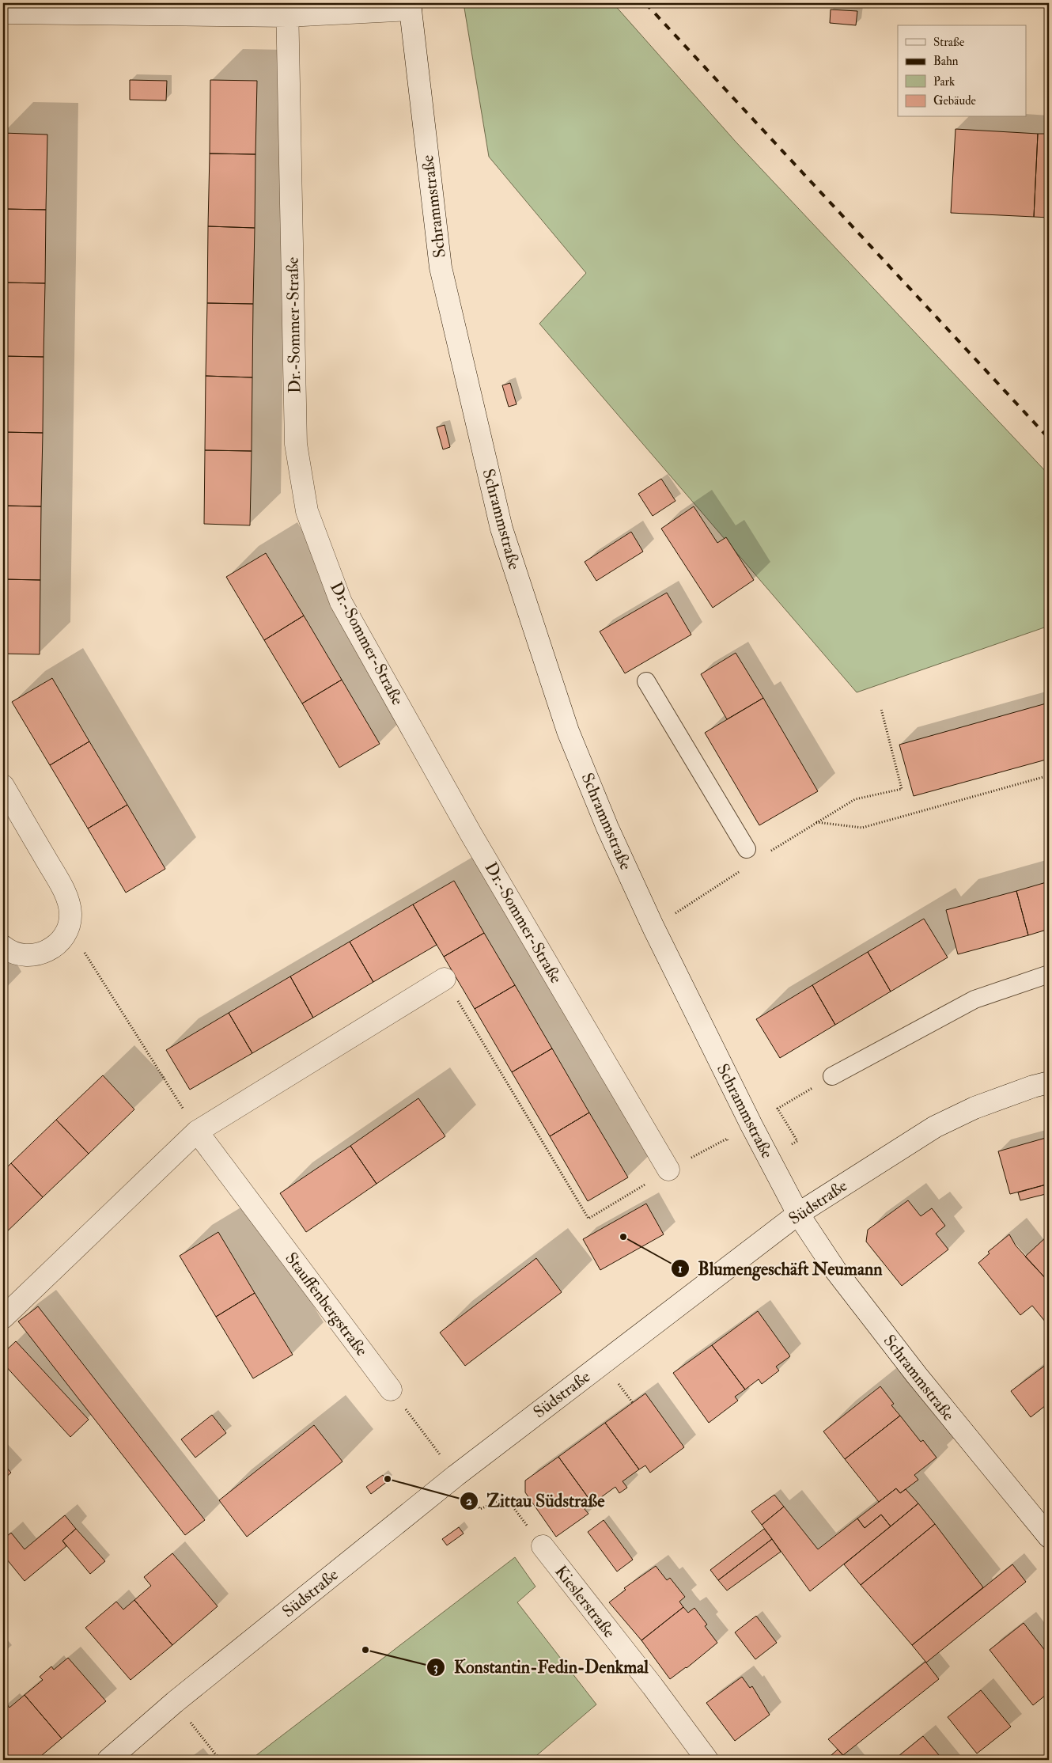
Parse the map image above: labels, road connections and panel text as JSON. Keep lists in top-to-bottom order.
{
  "streets": {
    "street": [
      "Schrammstraße",
      "Dr.-Sommer-Straße",
      "Südstraße",
      "Stauffenbergstraße",
      "Kieslerstraße"
    ]
  },
  "crossings": [
    ["Schrammstraße", "Südstraße"]
  ],
  "places": ["Blumengeschäft Neumann", "Zittau Südstraße", "Konstantin-Fedin-Denkmal"],
  "legend": [
    "Straße",
    "Bahn",
    "Park",
    "Gebäude"
  ]
}
